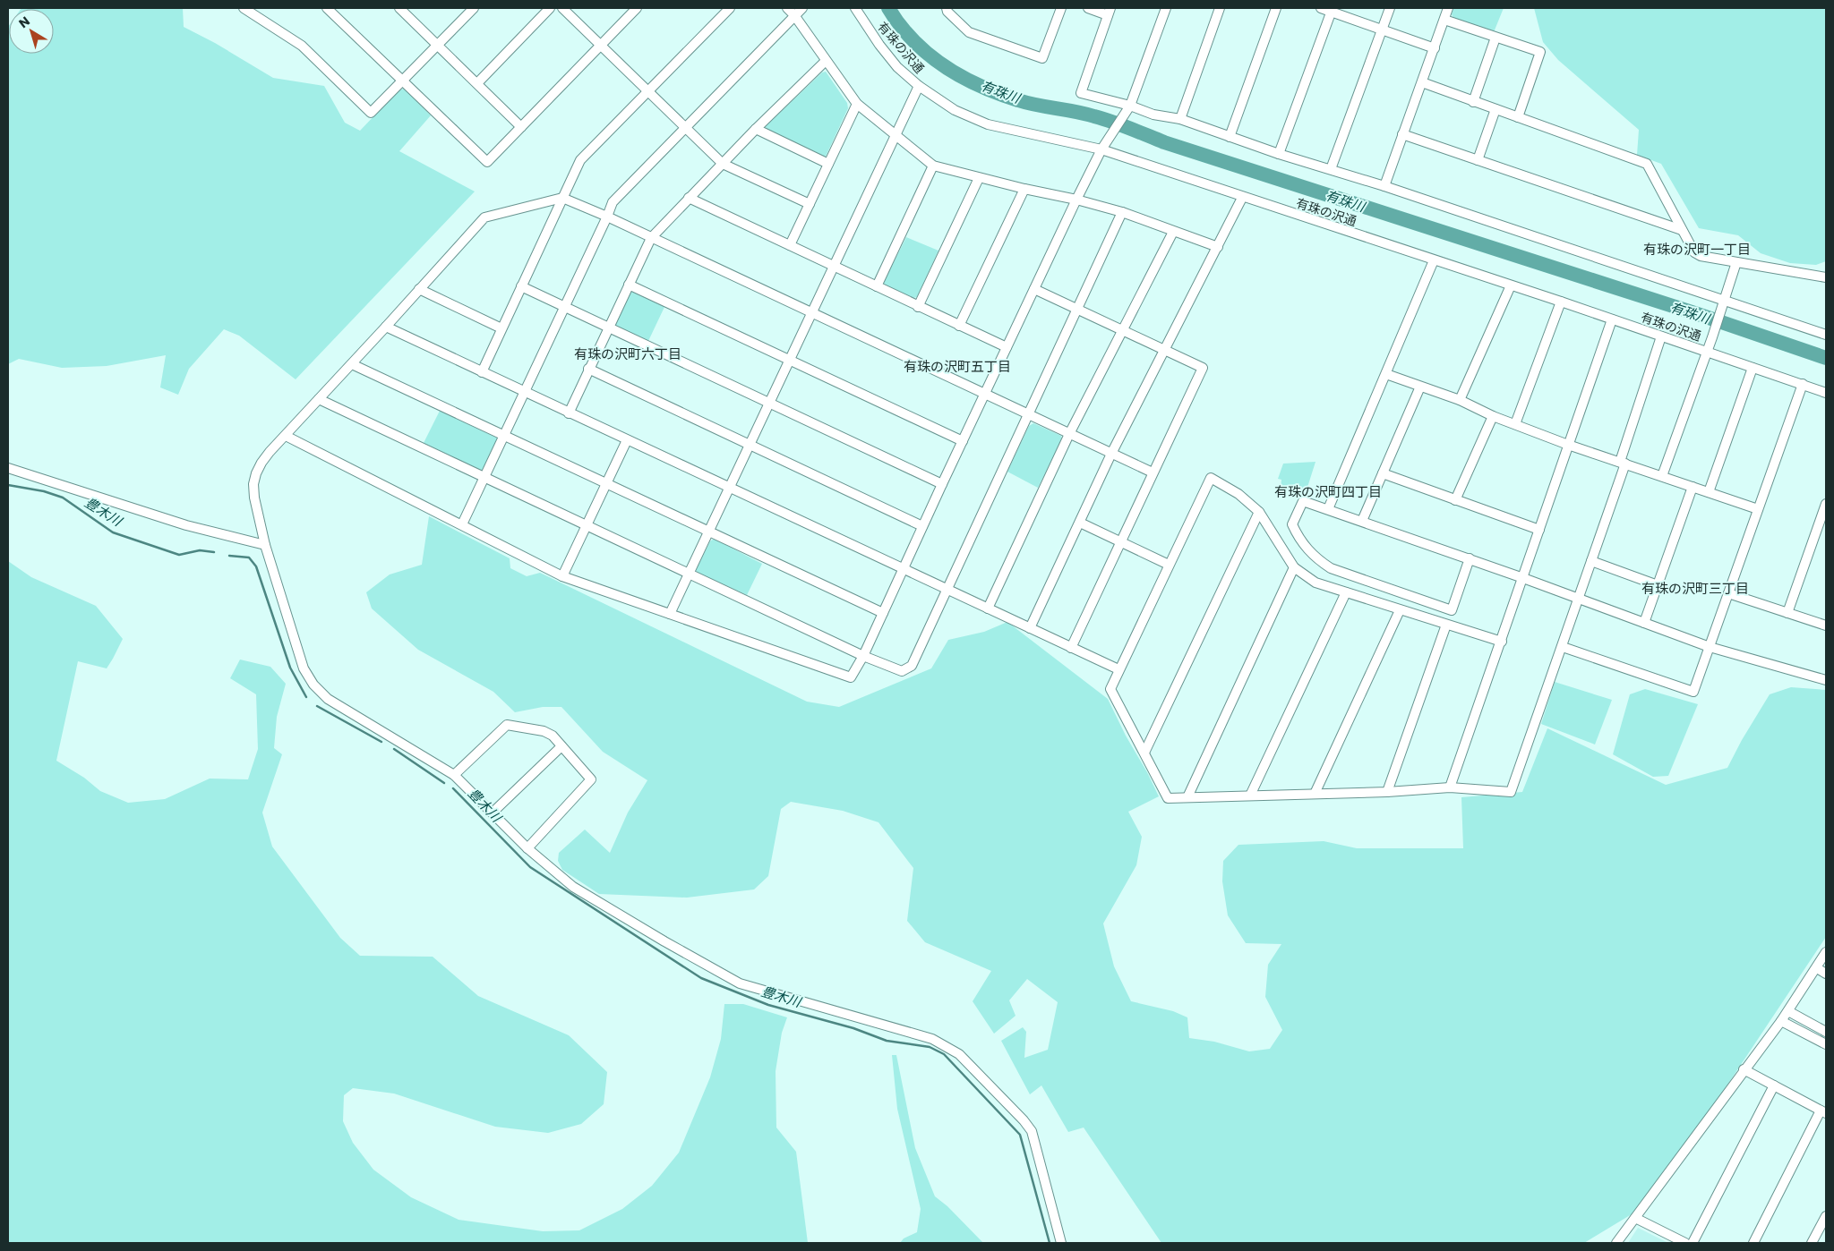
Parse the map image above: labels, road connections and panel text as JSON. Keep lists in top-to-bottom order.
{
  "streets": {
    "street": ["有珠の沢通"]
  },
  "districts": [
    "有珠の沢町一丁目",
    "有珠の沢町六丁目",
    "有珠の沢町五丁目",
    "有珠の沢町四丁目",
    "有珠の沢町三丁目"
  ],
  "water": ["有珠川", "豊木川"],
  "north": "top left"
}
